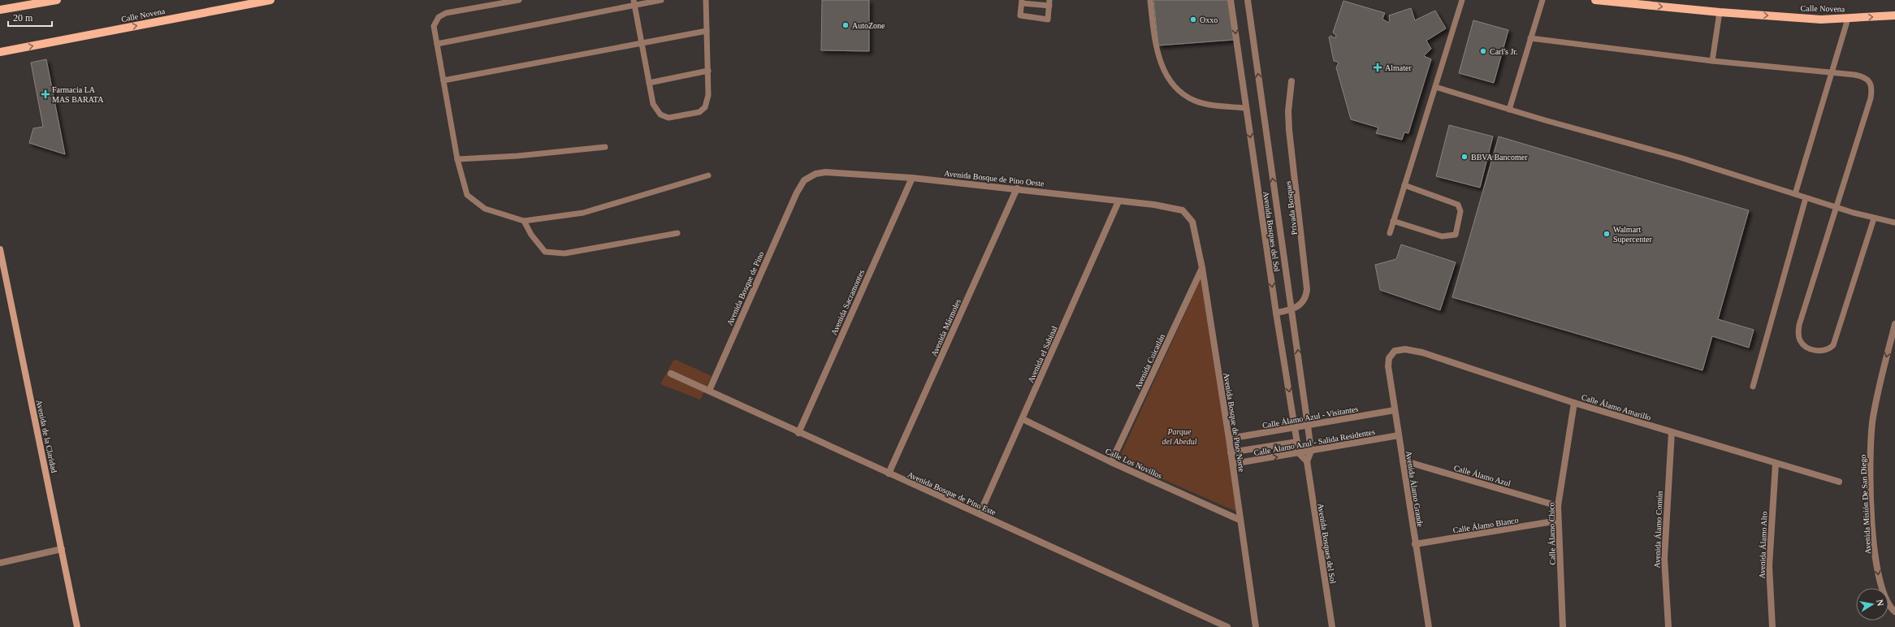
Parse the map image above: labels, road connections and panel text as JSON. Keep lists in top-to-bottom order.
{
  "streets": {
    "main road": ["Calle Novena"],
    "street": [
      "Avenida Bosque de Pino Oeste",
      "Privada Bosques",
      "Avenida Bosques del Sol",
      "Avenida Bosque de Pino",
      "Avenida Sacramontes",
      "Avenida Mármoles",
      "Avenida el Sabinal",
      "Avenida Cuicatlán",
      "Calle Álamo Amarillo",
      "Calle Álamo Azul - Visitantes",
      "Avenida Bosque de Pino Norte",
      "Avenida de la Claridad",
      "Calle Álamo Azul - Salida Residentes",
      "Calle Los Novillos",
      "Calle Álamo Azul",
      "Avenida Álamo Grande",
      "Avenida Bosque de Pino Este",
      "Avenida Misión De San Diego",
      "Calle Álamo Blanco",
      "Avenida Álamo Común",
      "Calle Álamo Chico",
      "Avenida Álamo Alto"
    ]
  },
  "crossings": [
    ["Avenida Bosque de Pino Oeste", "Avenida Bosque de Pino"],
    ["Avenida Bosque de Pino Oeste", "Avenida Sacramontes"],
    ["Avenida Bosque de Pino Oeste", "Avenida Mármoles"],
    ["Avenida Bosque de Pino Oeste", "Avenida el Sabinal"],
    ["Avenida Bosque de Pino Oeste", "Avenida Bosque de Pino Norte"],
    ["Privada Bosques", "Avenida Bosques del Sol"],
    ["Avenida Bosques del Sol", "Calle Álamo Azul - Visitantes"],
    ["Avenida Bosques del Sol", "Calle Álamo Azul - Salida Residentes"],
    ["Avenida Bosque de Pino", "Avenida Bosque de Pino Este"],
    ["Avenida Sacramontes", "Avenida Bosque de Pino Este"],
    ["Avenida Mármoles", "Avenida Bosque de Pino Este"],
    ["Avenida el Sabinal", "Calle Los Novillos"],
    ["Avenida el Sabinal", "Avenida Bosque de Pino Este"],
    ["Avenida Cuicatlán", "Avenida Bosque de Pino Norte"],
    ["Avenida Cuicatlán", "Calle Los Novillos"],
    ["Calle Álamo Amarillo", "Avenida Álamo Grande"],
    ["Calle Álamo Amarillo", "Avenida Álamo Común"],
    ["Calle Álamo Amarillo", "Calle Álamo Chico"],
    ["Calle Álamo Amarillo", "Avenida Álamo Alto"],
    ["Calle Álamo Azul - Visitantes", "Avenida Bosque de Pino Norte"],
    ["Calle Álamo Azul - Visitantes", "Avenida Álamo Grande"],
    ["Avenida Bosque de Pino Norte", "Calle Álamo Azul - Salida Residentes"],
    ["Avenida Bosque de Pino Norte", "Calle Los Novillos"],
    ["Calle Álamo Azul - Salida Residentes", "Avenida Álamo Grande"],
    ["Calle Álamo Azul", "Avenida Álamo Grande"],
    ["Calle Álamo Azul", "Calle Álamo Chico"],
    ["Avenida Álamo Grande", "Calle Álamo Blanco"],
    ["Calle Álamo Blanco", "Calle Álamo Chico"]
  ],
  "one_way": ["Calle Novena", "Avenida Misión De San Diego"],
  "parks": ["Parque del Abedul"],
  "places": {
    "other": [
      "Oxxo",
      "AutoZone",
      "Carl's Jr.",
      "BBVA Bancomer",
      "Walmart Supercenter"
    ],
    "health": ["Almater", "Farmacia LA MAS BARATA"]
  },
  "scale_bar": "20 m",
  "north": "right"
}
